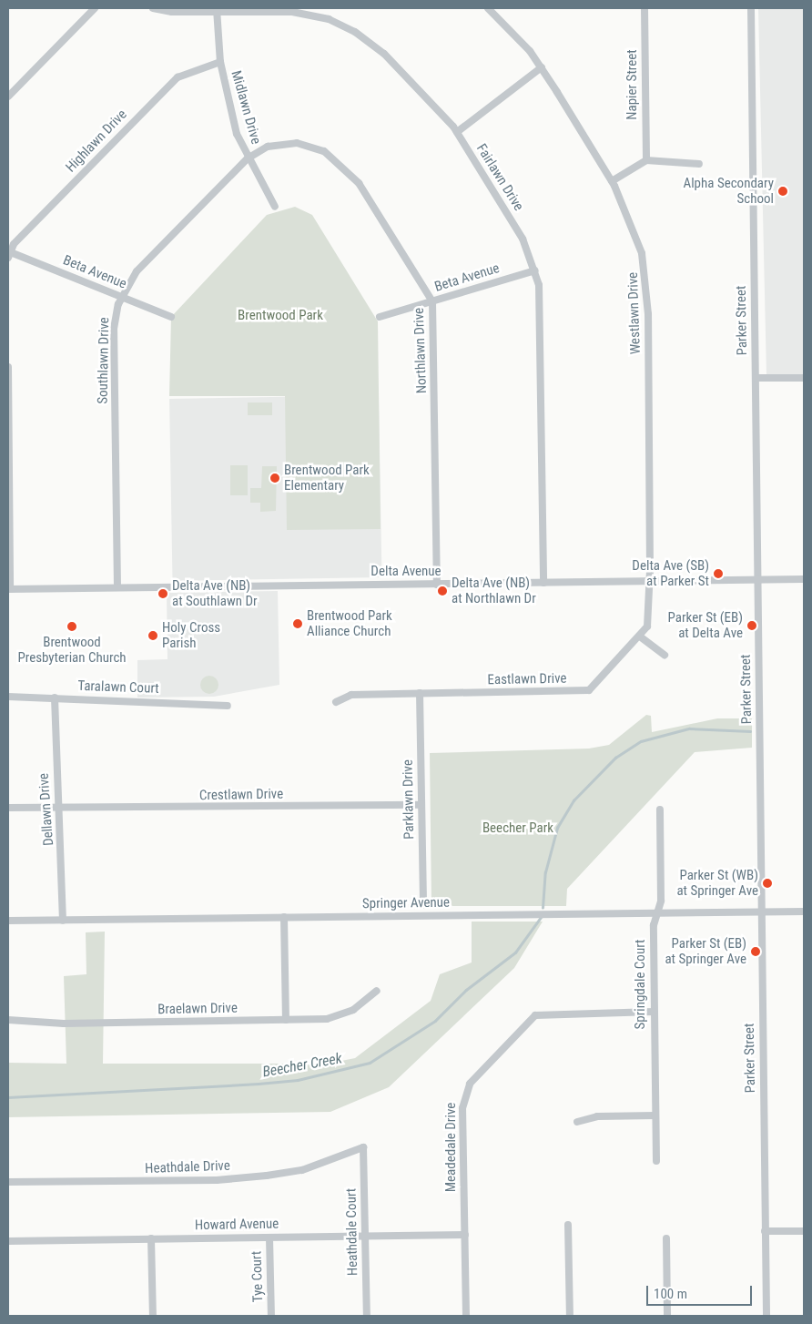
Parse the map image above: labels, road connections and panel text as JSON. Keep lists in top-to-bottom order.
{
  "streets": {
    "street": [
      "Napier Street",
      "Midlawn Drive",
      "Highlawn Drive",
      "Fairlawn Drive",
      "Beta Avenue",
      "Westlawn Drive",
      "Parker Street",
      "Northlawn Drive",
      "Southlawn Drive",
      "Delta Avenue",
      "Eastlawn Drive",
      "Taralawn Court",
      "Crestlawn Drive",
      "Parklawn Drive",
      "Dellawn Drive",
      "Springer Avenue",
      "Springdale Court",
      "Braelawn Drive",
      "Meadedale Drive",
      "Heathdale Drive",
      "Howard Avenue",
      "Heathdale Court",
      "Tye Court"
    ]
  },
  "crossings": [
    ["Midlawn Drive", "Highlawn Drive"],
    ["Midlawn Drive", "Fairlawn Drive"],
    ["Midlawn Drive", "Northlawn Drive"],
    ["Midlawn Drive", "Southlawn Drive"],
    ["Highlawn Drive", "Beta Avenue"],
    ["Fairlawn Drive", "Beta Avenue"],
    ["Fairlawn Drive", "Delta Avenue"],
    ["Beta Avenue", "Northlawn Drive"],
    ["Beta Avenue", "Southlawn Drive"],
    ["Westlawn Drive", "Delta Avenue"],
    ["Westlawn Drive", "Eastlawn Drive"],
    ["Parker Street", "Delta Avenue"],
    ["Parker Street", "Springer Avenue"],
    ["Northlawn Drive", "Southlawn Drive"],
    ["Northlawn Drive", "Delta Avenue"],
    ["Southlawn Drive", "Delta Avenue"],
    ["Delta Avenue", "Eastlawn Drive"],
    ["Eastlawn Drive", "Parklawn Drive"],
    ["Taralawn Court", "Dellawn Drive"],
    ["Crestlawn Drive", "Parklawn Drive"],
    ["Crestlawn Drive", "Dellawn Drive"],
    ["Dellawn Drive", "Springer Avenue"],
    ["Springer Avenue", "Springdale Court"],
    ["Springdale Court", "Meadedale Drive"],
    ["Meadedale Drive", "Howard Avenue"],
    ["Heathdale Drive", "Heathdale Court"],
    ["Howard Avenue", "Heathdale Court"],
    ["Howard Avenue", "Tye Court"]
  ],
  "water": ["Beecher Creek"],
  "parks": ["Brentwood Park", "Beecher Park"],
  "places": [
    "Alpha Secondary School",
    "Brentwood Park Elementary",
    "Delta Ave (SB) at Parker St",
    "Delta Ave (NB) at Northlawn Dr",
    "Delta Ave (NB) at Southlawn Dr",
    "Brentwood Park Alliance Church",
    "Parker St (EB) at Delta Ave",
    "Brentwood Presbyterian Church",
    "Holy Cross Parish",
    "Parker St (WB) at Springer Ave",
    "Parker St (EB) at Springer Ave"
  ],
  "scale_bar": "100 m"
}
